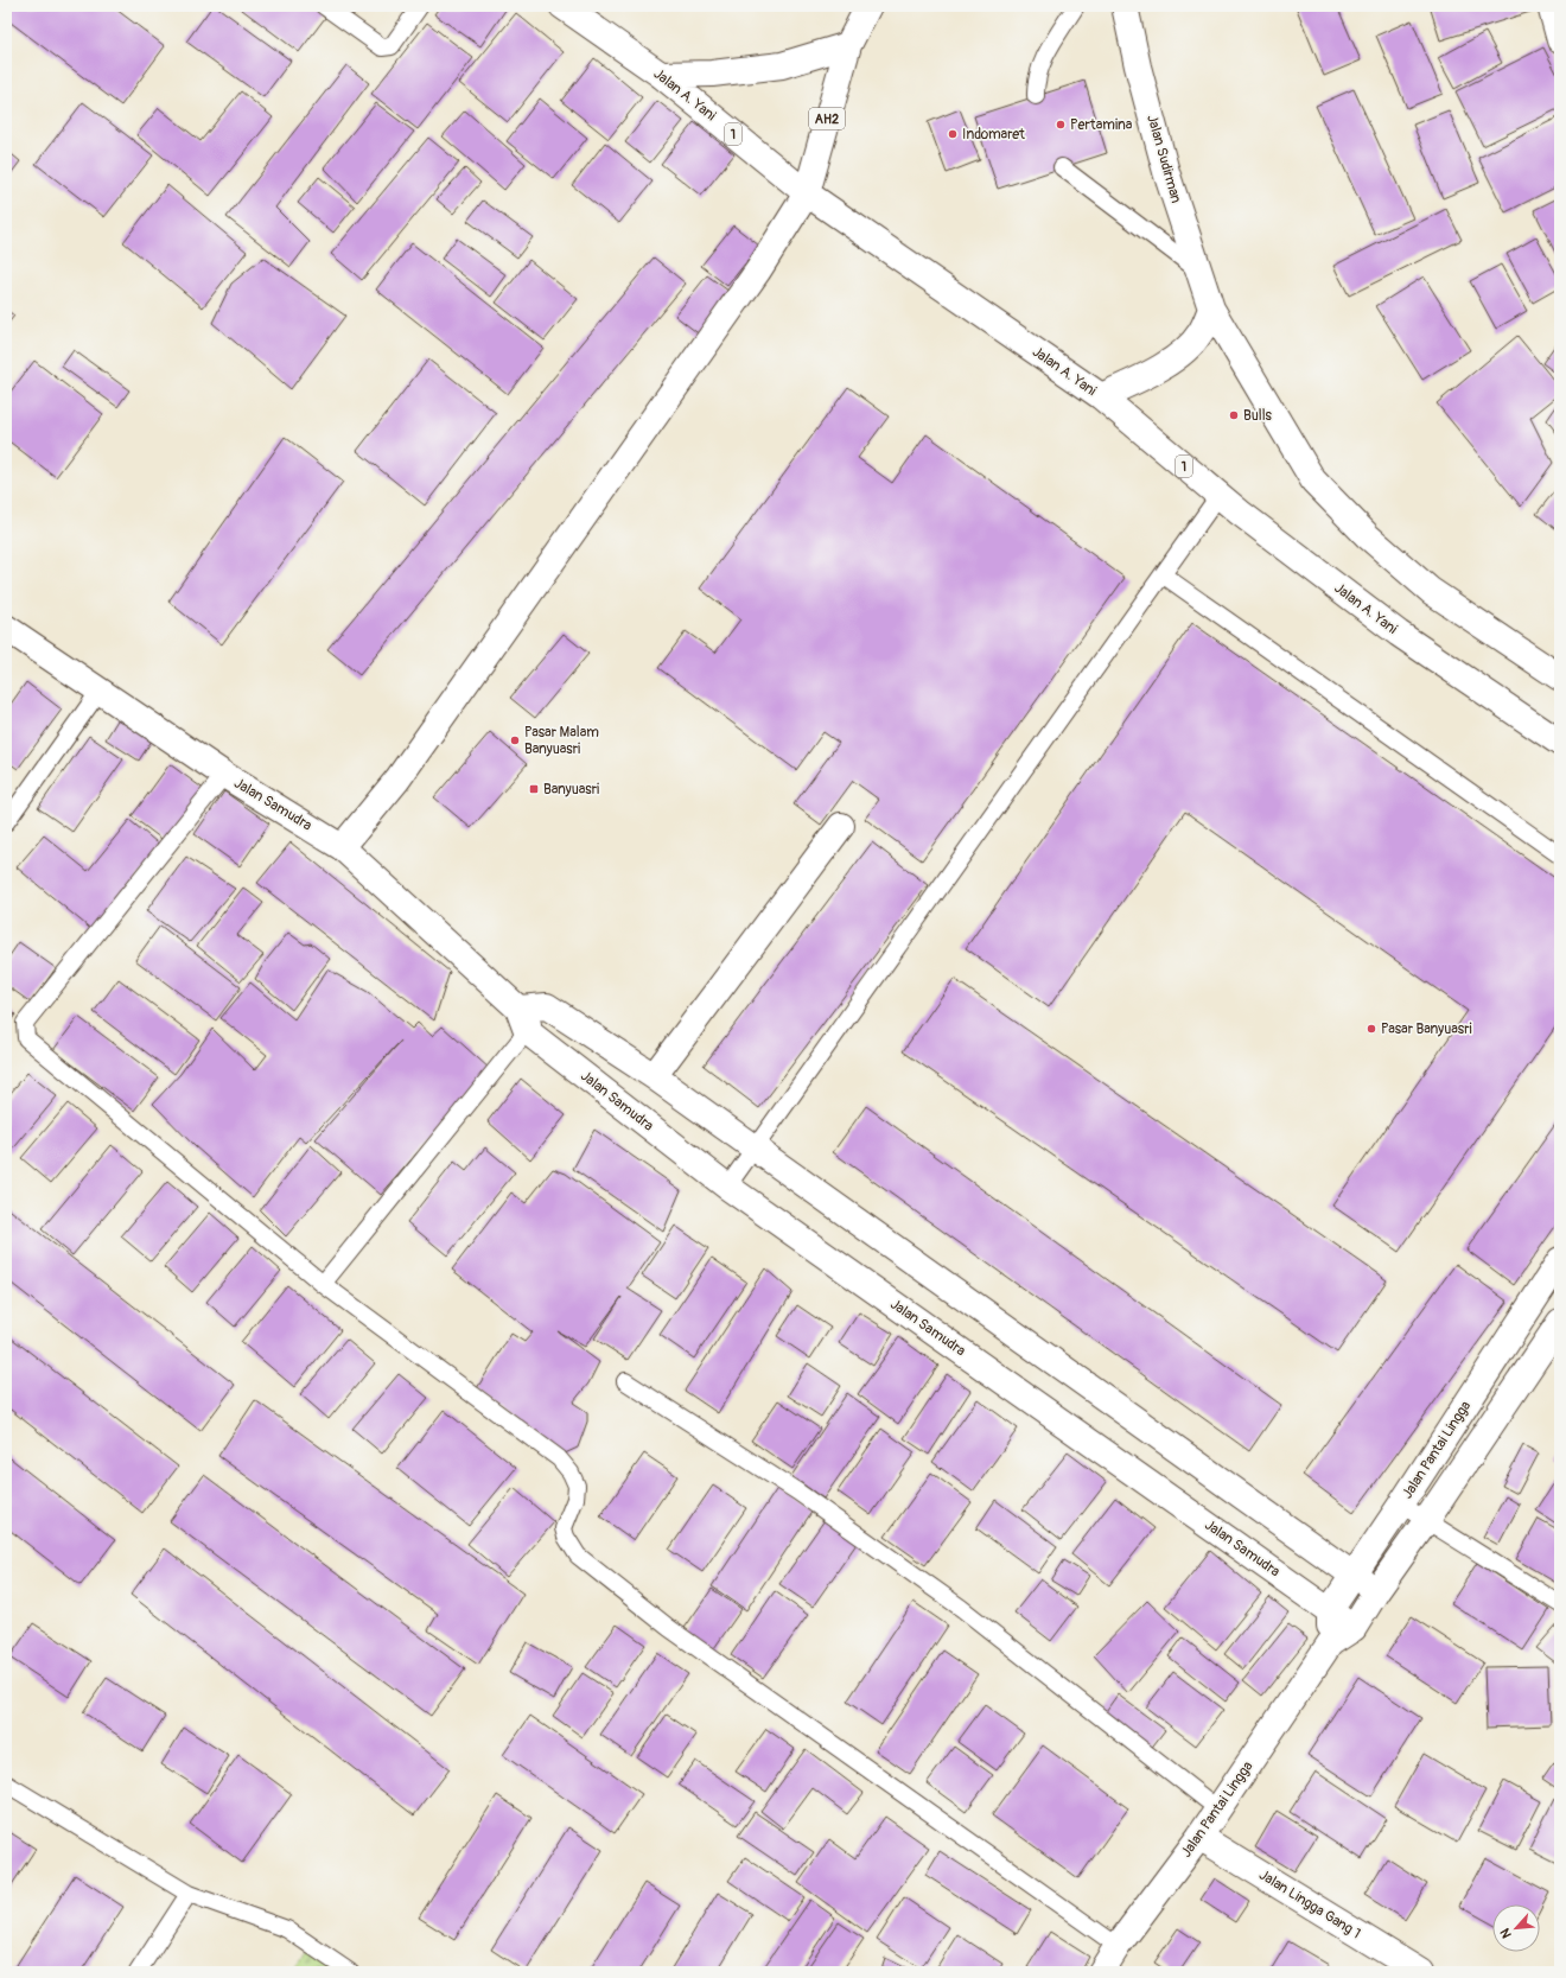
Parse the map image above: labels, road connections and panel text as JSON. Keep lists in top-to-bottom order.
{
  "streets": {
    "main road": [
      "Jalan A. Yani",
      "AH2",
      "1",
      "Jalan Sudirman",
      "Jalan Samudra",
      "Jalan Pantai Lingga",
      "Jalan Lingga Gang 1"
    ]
  },
  "crossings": [
    ["Jalan A. Yani", "AH2"],
    ["Jalan Samudra", "Jalan Pantai Lingga"],
    ["Jalan Pantai Lingga", "Jalan Lingga Gang 1"]
  ],
  "places": {
    "other": [
      "Pertamina",
      "Indomaret",
      "Bulls",
      "Pasar Malam Banyuasri",
      "Pasar Banyuasri"
    ],
    "transit": ["Banyuasri"]
  },
  "north": "bottom left"
}
